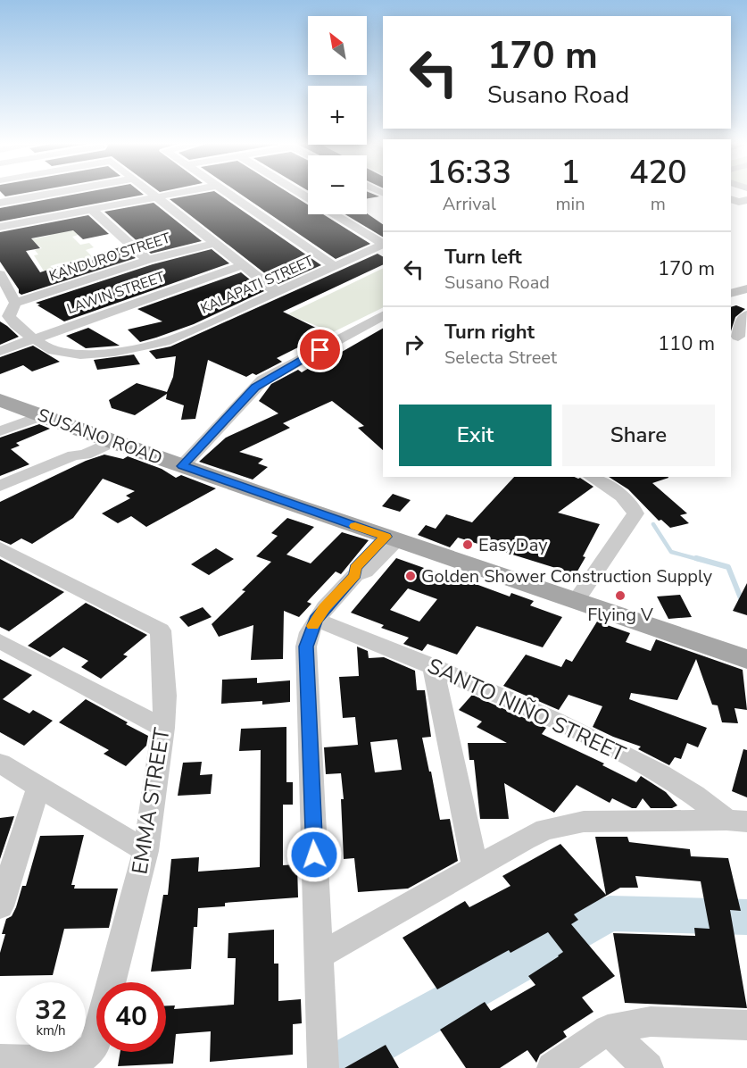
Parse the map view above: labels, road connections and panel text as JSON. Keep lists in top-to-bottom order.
{
  "streets": {
    "main road": ["SUSANO ROAD"],
    "street": [
      "KANDURO STREET",
      "KALAPATI STREET",
      "LAWIN STREET",
      "SANTO NIÑO STREET",
      "EMMA STREET"
    ]
  },
  "crossings": [
    ["KANDURO STREET", "KALAPATI STREET"],
    ["KALAPATI STREET", "LAWIN STREET"]
  ],
  "places": ["EasyDay", "Golden Shower Construction Supply", "Flying V"],
  "north": "top left",
  "page": {
    "map_buttons": ["+", "−"],
    "turn": ["170 m", "Susano Road"],
    "eta": [
      "16:33",
      "Arrival",
      "1",
      "min",
      "420",
      "m"
    ],
    "list": [
      {
        "name": "Turn left",
        "note": "Susano Road",
        "value": "170 m"
      },
      {
        "name": "Turn right",
        "note": "Selecta Street",
        "value": "110 m"
      }
    ],
    "buttons": ["Exit", "Share"],
    "speed": "32 km/h",
    "limit": "40"
  }
}
